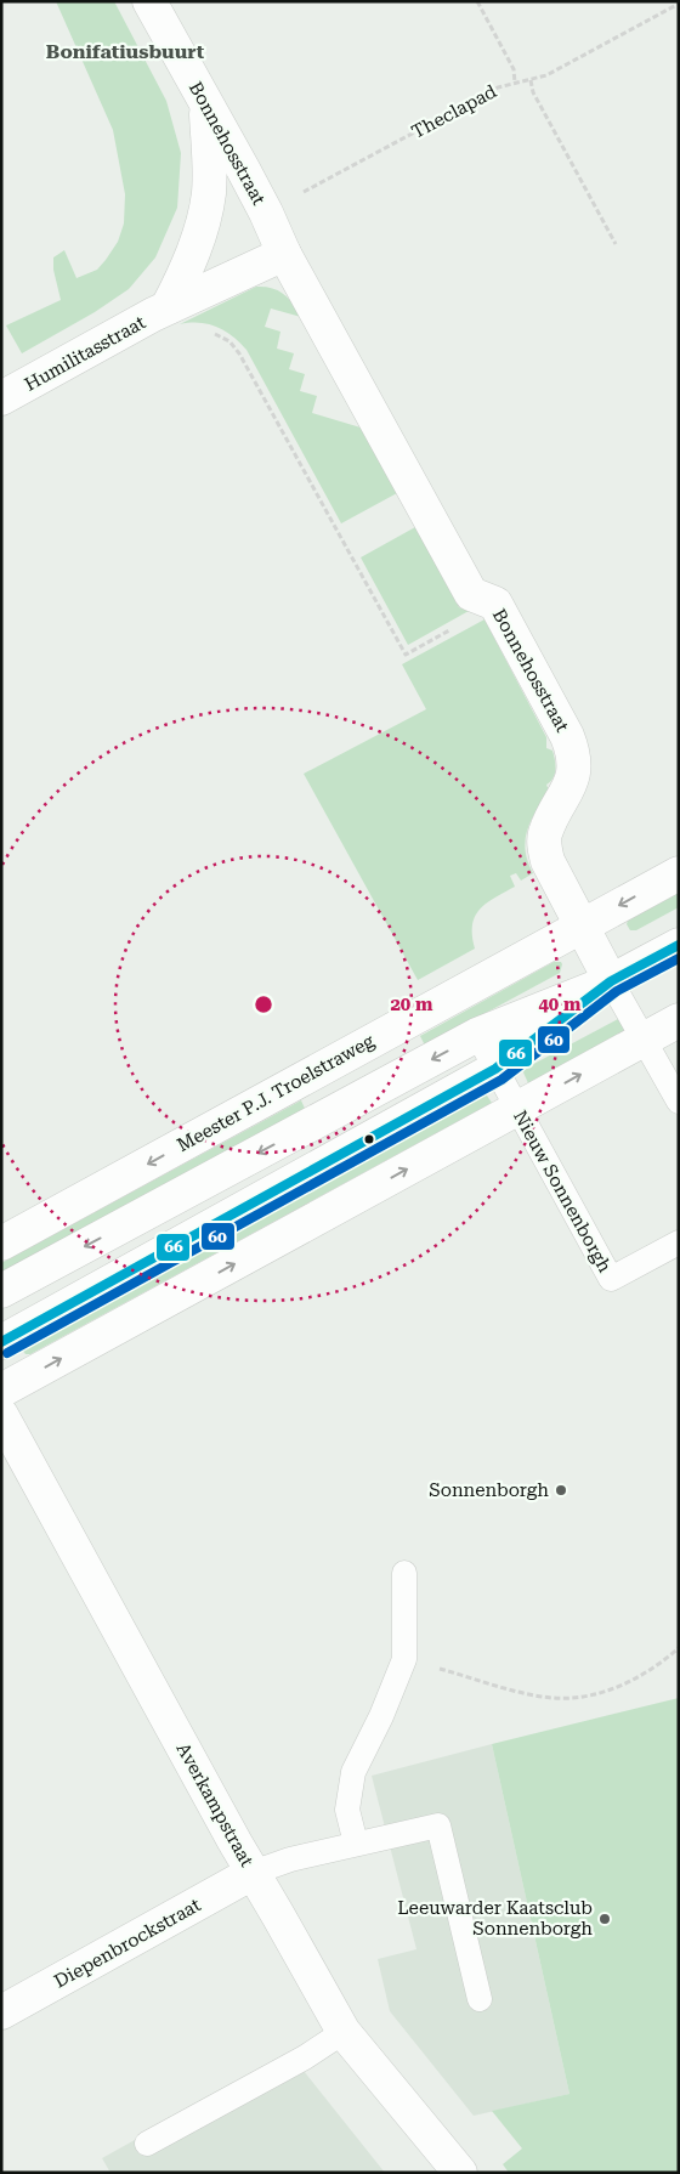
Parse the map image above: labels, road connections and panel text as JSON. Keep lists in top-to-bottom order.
{
  "streets": {
    "street": [
      "Bonnehosstraat",
      "Humilitasstraat",
      "Meester P.J. Troelstraweg",
      "Averkampstraat",
      "Diepenbrockstraat"
    ],
    "lane": ["Nieuw Sonnenborgh"],
    "path": ["Theclapad"]
  },
  "crossings": [
    ["Theclapad", "Bonnehosstraat"],
    ["Bonnehosstraat", "Meester P.J. Troelstraweg"],
    ["Averkampstraat", "Diepenbrockstraat"]
  ],
  "districts": ["Bonifatiusbuurt"],
  "places": ["Sonnenborgh", "Leeuwarder Kaatsclub Sonnenborgh"],
  "lines": ["transit line 66", "transit line 60"],
  "rings": ["20 m", "40 m"]
}
